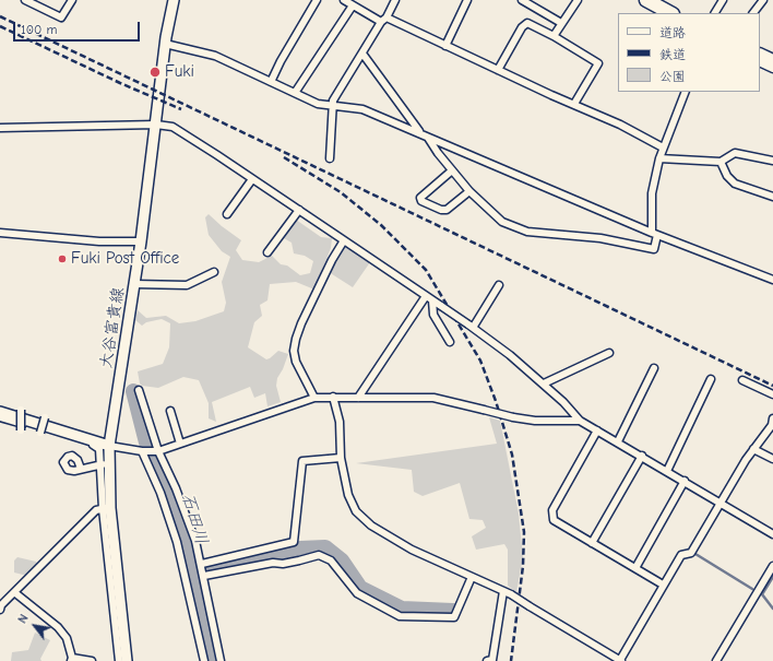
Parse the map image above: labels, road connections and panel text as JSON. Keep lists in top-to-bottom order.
{
  "streets": {
    "main road": ["大谷富貴線"]
  },
  "water": ["石田川"],
  "places": ["Fuki", "Fuki Post Office"],
  "legend": ["道路", "鉄道", "公園"],
  "scale_bar": "100 m",
  "north": "top left"
}
